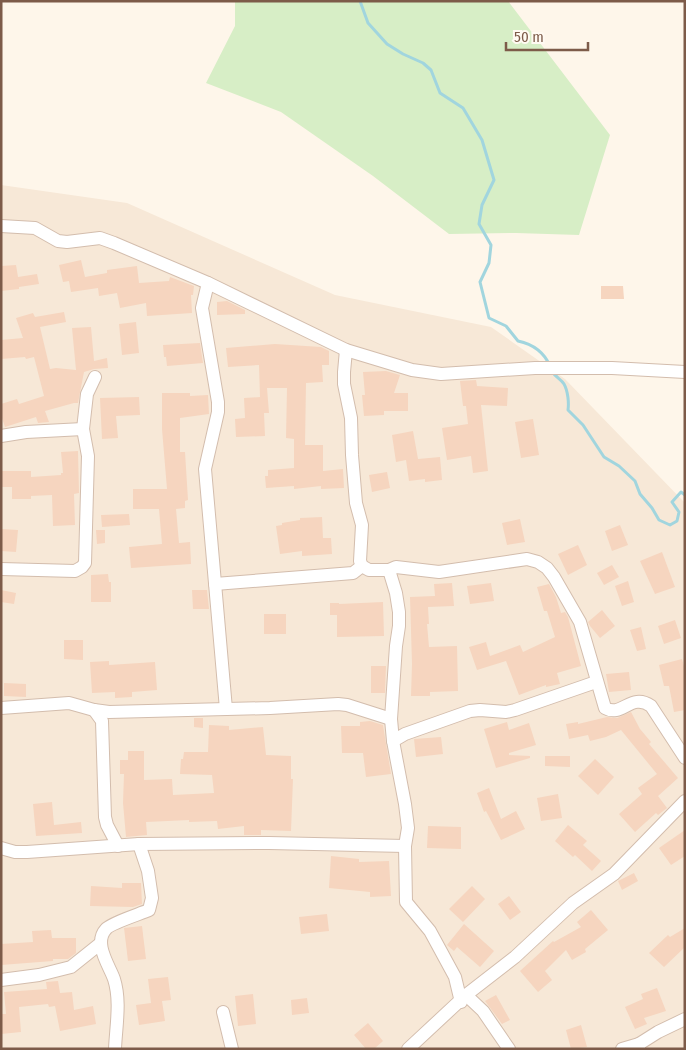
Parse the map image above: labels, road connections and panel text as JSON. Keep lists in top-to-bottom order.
{
  "scale_bar": "50 m"
}
